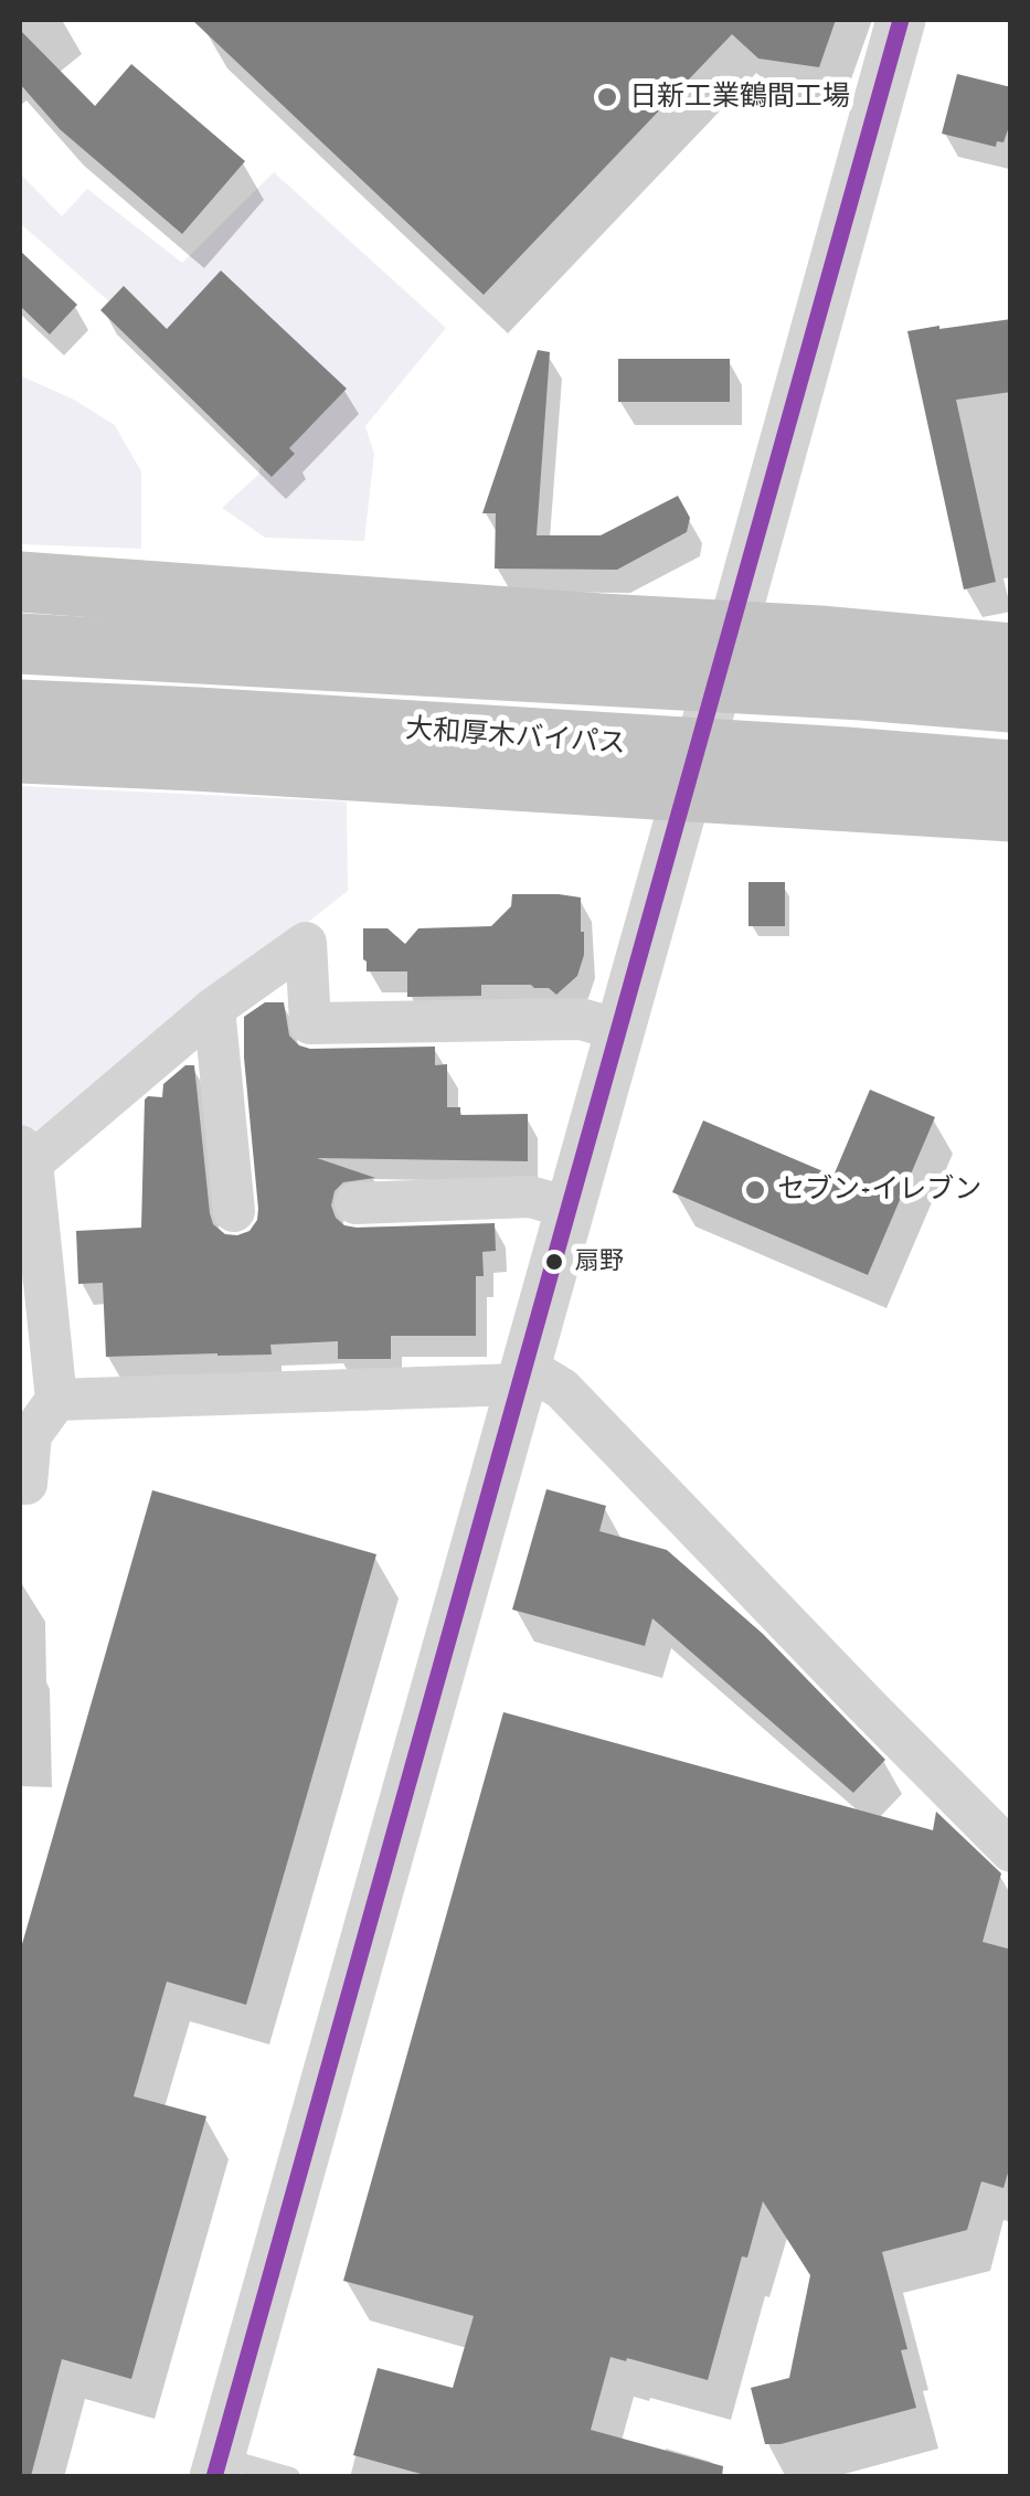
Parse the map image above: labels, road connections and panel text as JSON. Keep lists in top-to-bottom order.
{
  "streets": {
    "highway": ["大和厚木バイパス"]
  },
  "places": ["日新工業鶴間工場", "セブン-イレブン", "扇野"]
}
